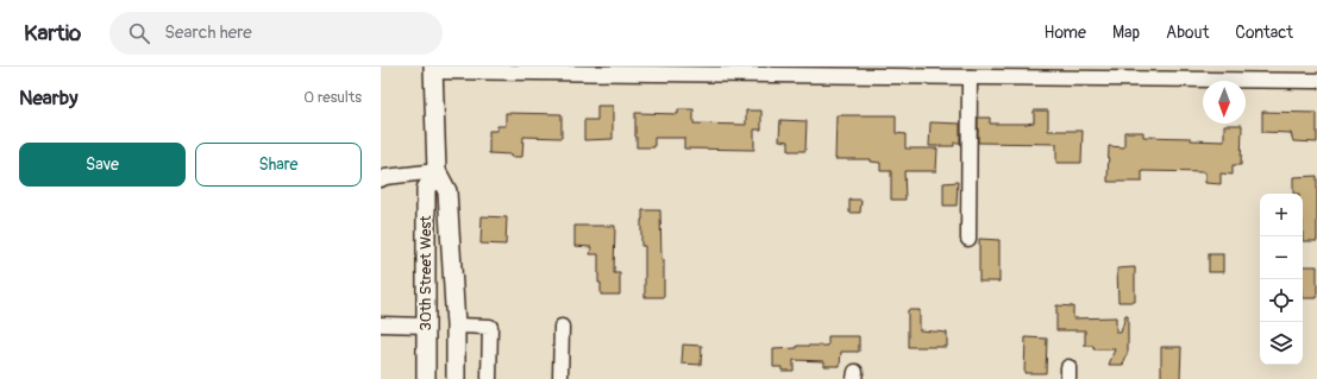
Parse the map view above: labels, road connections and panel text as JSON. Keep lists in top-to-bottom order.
{
  "streets": {
    "main road": ["30th Street West"]
  },
  "north": "bottom",
  "page": {
    "header": "Kartio",
    "search": "Search here",
    "nav": [
      "Home",
      "Map",
      "About",
      "Contact"
    ],
    "heading": ["Nearby", "0 results"],
    "buttons": ["Save", "Share"],
    "map_buttons": ["+", "−"]
  }
}
